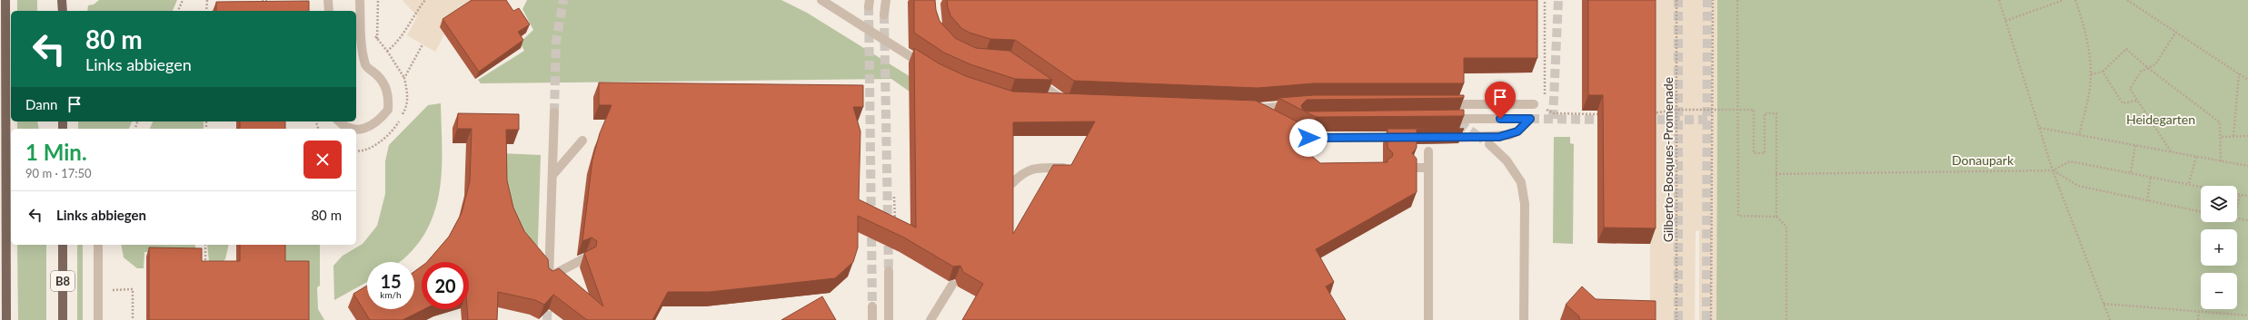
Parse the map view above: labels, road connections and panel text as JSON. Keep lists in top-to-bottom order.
{
  "streets": {
    "main road": ["B8"],
    "path": ["Gilberto-Bosques-Promenade"]
  },
  "parks": ["Heidegarten", "Donaupark"],
  "page": {
    "turn": ["80 m", "Links abbiegen"],
    "then": "Dann",
    "heading": ["1 Min.", "90 m · 17:50"],
    "map_buttons": ["+", "−"],
    "list": [
      {
        "name": "Links abbiegen",
        "value": "80 m"
      }
    ],
    "speed": "15 km/h",
    "limit": "20"
  }
}
